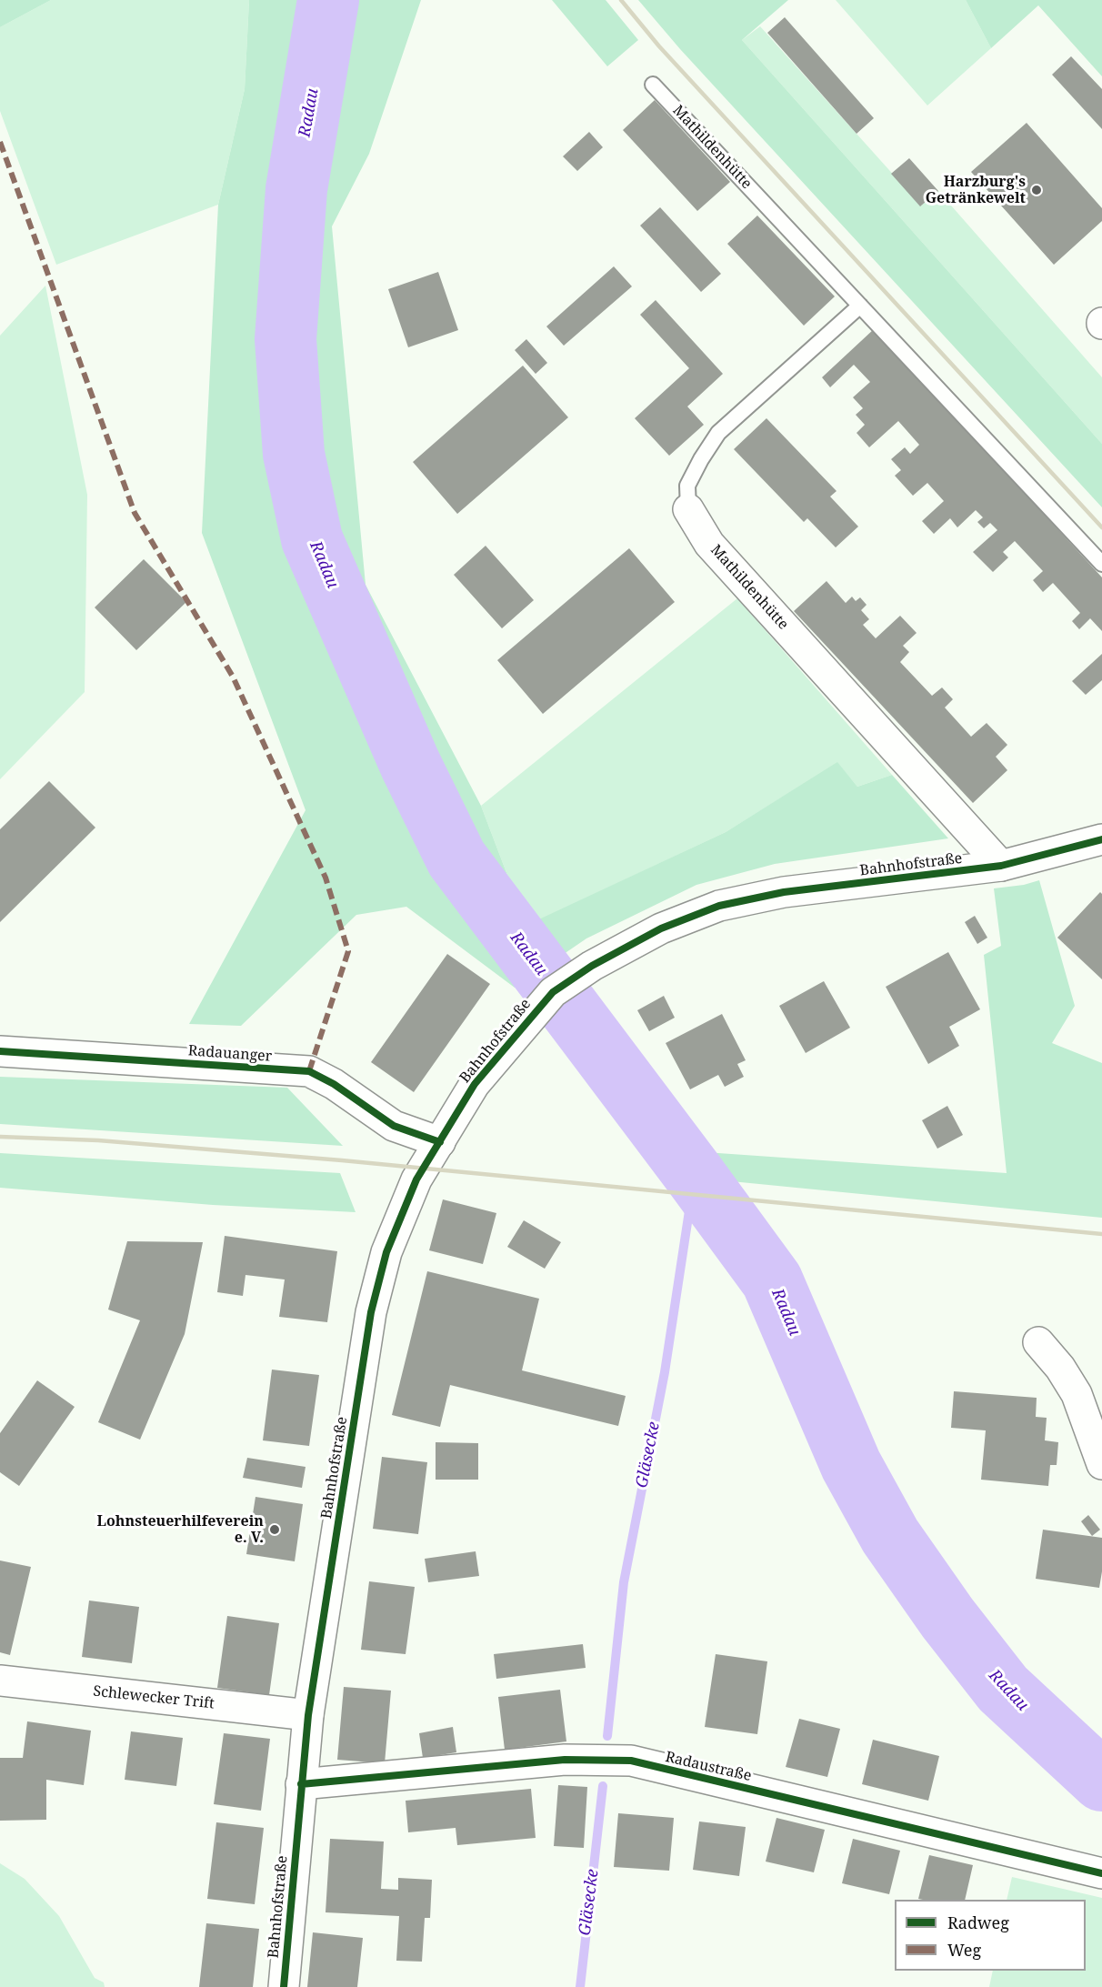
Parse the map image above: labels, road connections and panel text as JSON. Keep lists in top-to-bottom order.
{
  "streets": {
    "street": [
      "Mathildenhütte",
      "Bahnhofstraße",
      "Radauanger",
      "Schlewecker Trift",
      "Radaustraße"
    ]
  },
  "crossings": [
    ["Mathildenhütte", "Bahnhofstraße"],
    ["Bahnhofstraße", "Radauanger"],
    ["Bahnhofstraße", "Schlewecker Trift"],
    ["Bahnhofstraße", "Radaustraße"]
  ],
  "water": ["Radau", "Gläsecke"],
  "places": ["Harzburg's Getränkewelt", "Lohnsteuerhilfeverein e. V."],
  "legend": ["Radweg", "Weg"]
}
